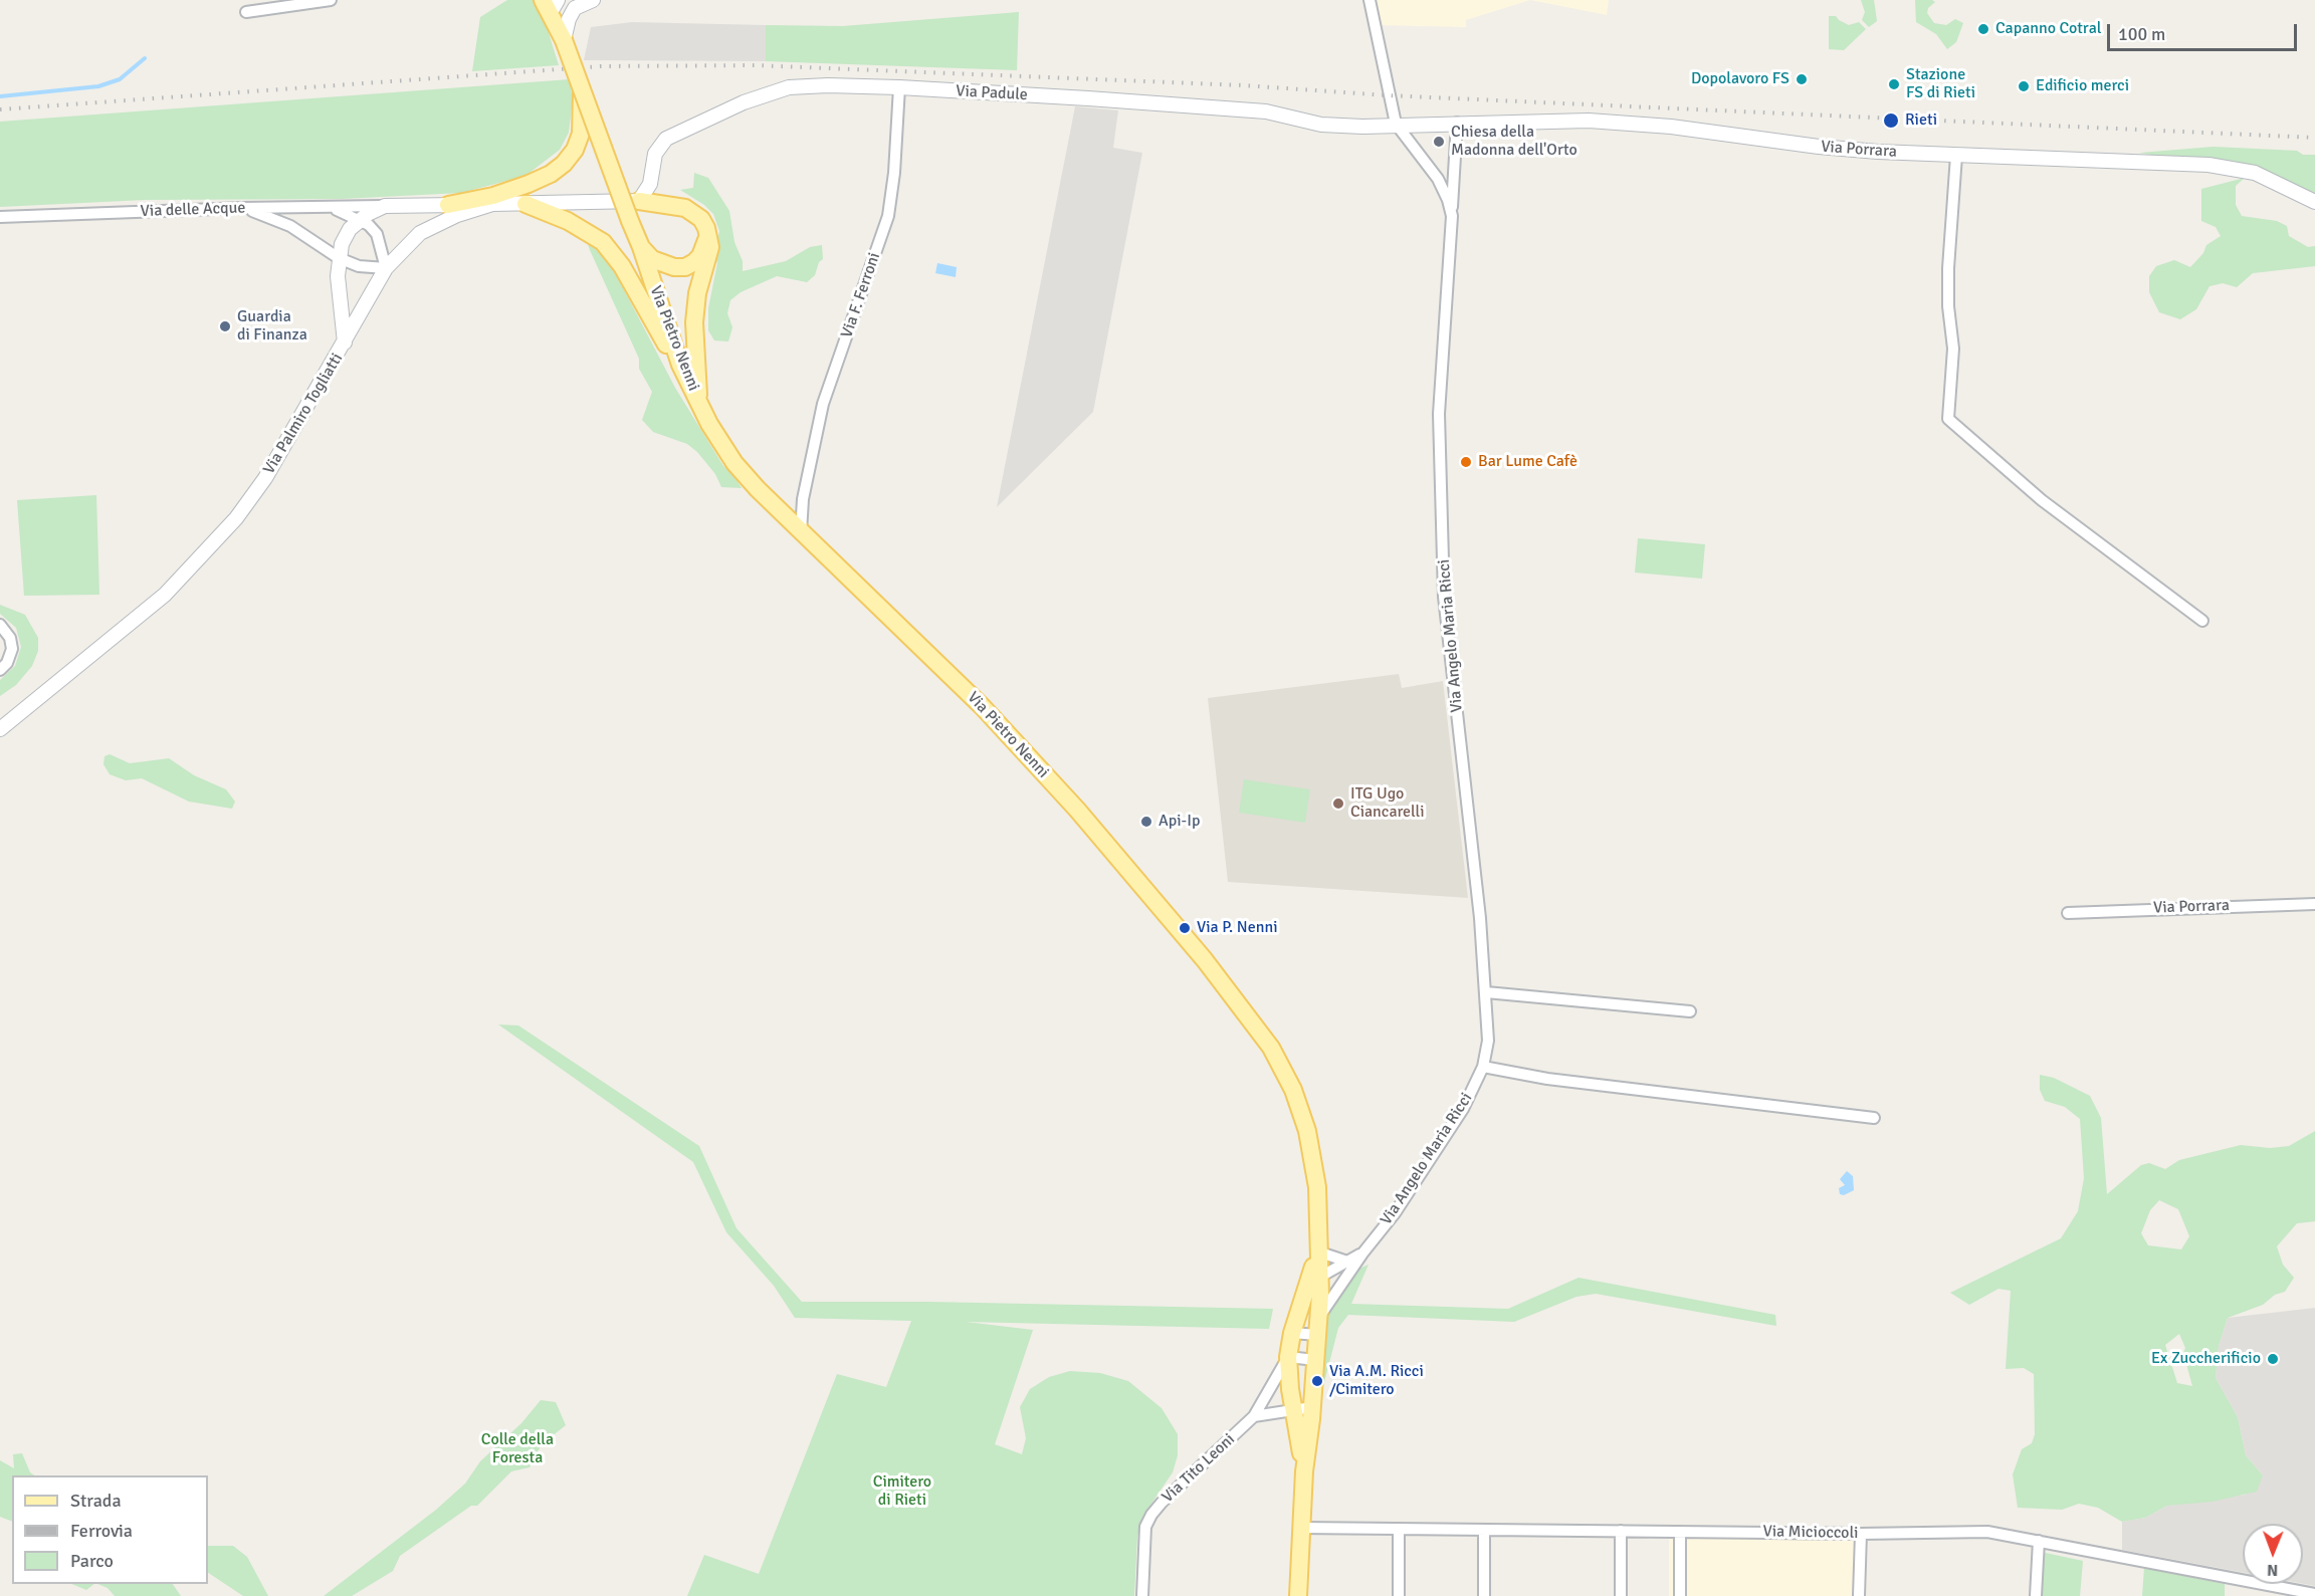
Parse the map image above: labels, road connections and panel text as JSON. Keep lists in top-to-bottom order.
{
  "streets": {
    "main road": ["Via Pietro Nenni", "Via Angelo Maria Ricci"],
    "street": [
      "Via Padule",
      "Via Porrara",
      "Via delle Acque",
      "Via F. Ferroni",
      "Via Palmiro Togliatti",
      "Via Tito Leoni",
      "Via Micioccoli"
    ]
  },
  "crossings": [
    ["Via Padule", "Via Porrara"],
    ["Via Padule", "Via F. Ferroni"],
    ["Via Padule", "Via Palmiro Togliatti"],
    ["Via Padule", "Via Angelo Maria Ricci"],
    ["Via Porrara", "Via Angelo Maria Ricci"],
    ["Via F. Ferroni", "Via Pietro Nenni"],
    ["Via Pietro Nenni", "Via Angelo Maria Ricci"],
    ["Via Angelo Maria Ricci", "Via Tito Leoni"],
    ["Via Angelo Maria Ricci", "Via Micioccoli"]
  ],
  "parks": ["Colle della Foresta", "Cimitero di Rieti"],
  "places": [
    "Capanno Cotral",
    "Dopolavoro FS",
    "Stazione FS di Rieti",
    "Edificio merci",
    "Rieti",
    "Chiesa della Madonna dell'Orto",
    "Guardia di Finanza",
    "Bar Lume Cafè",
    "ITG Ugo Ciancarelli",
    "Api-Ip",
    "Via P. Nenni",
    "Ex Zuccherificio",
    "Via A.M. Ricci /Cimitero"
  ],
  "legend": ["Strada", "Ferrovia", "Parco"],
  "scale_bar": "100 m",
  "north": "bottom"
}
